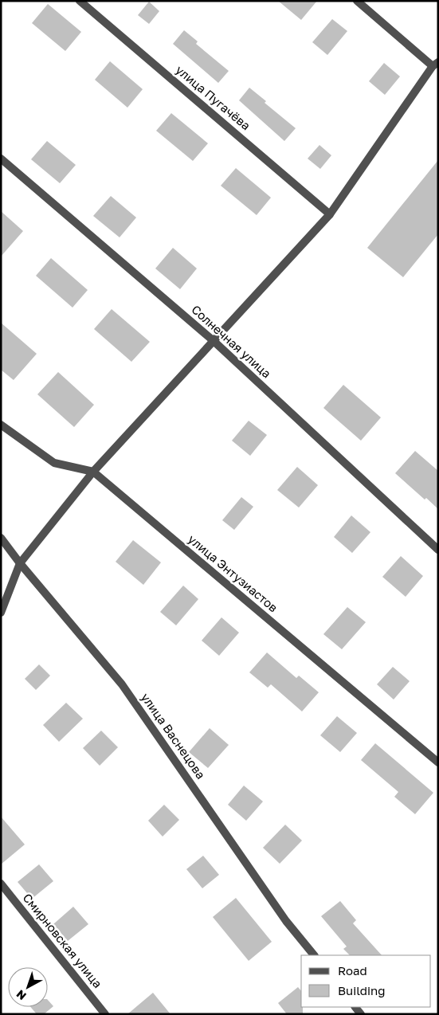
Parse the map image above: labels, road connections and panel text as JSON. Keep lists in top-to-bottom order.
{
  "streets": {
    "street": [
      "улица Пугачёва",
      "Солнечная улица",
      "улица Энтузиастов",
      "улица Васнецова",
      "Смирновская улица"
    ]
  },
  "legend": ["Road", "Building"],
  "north": "bottom left"
}
